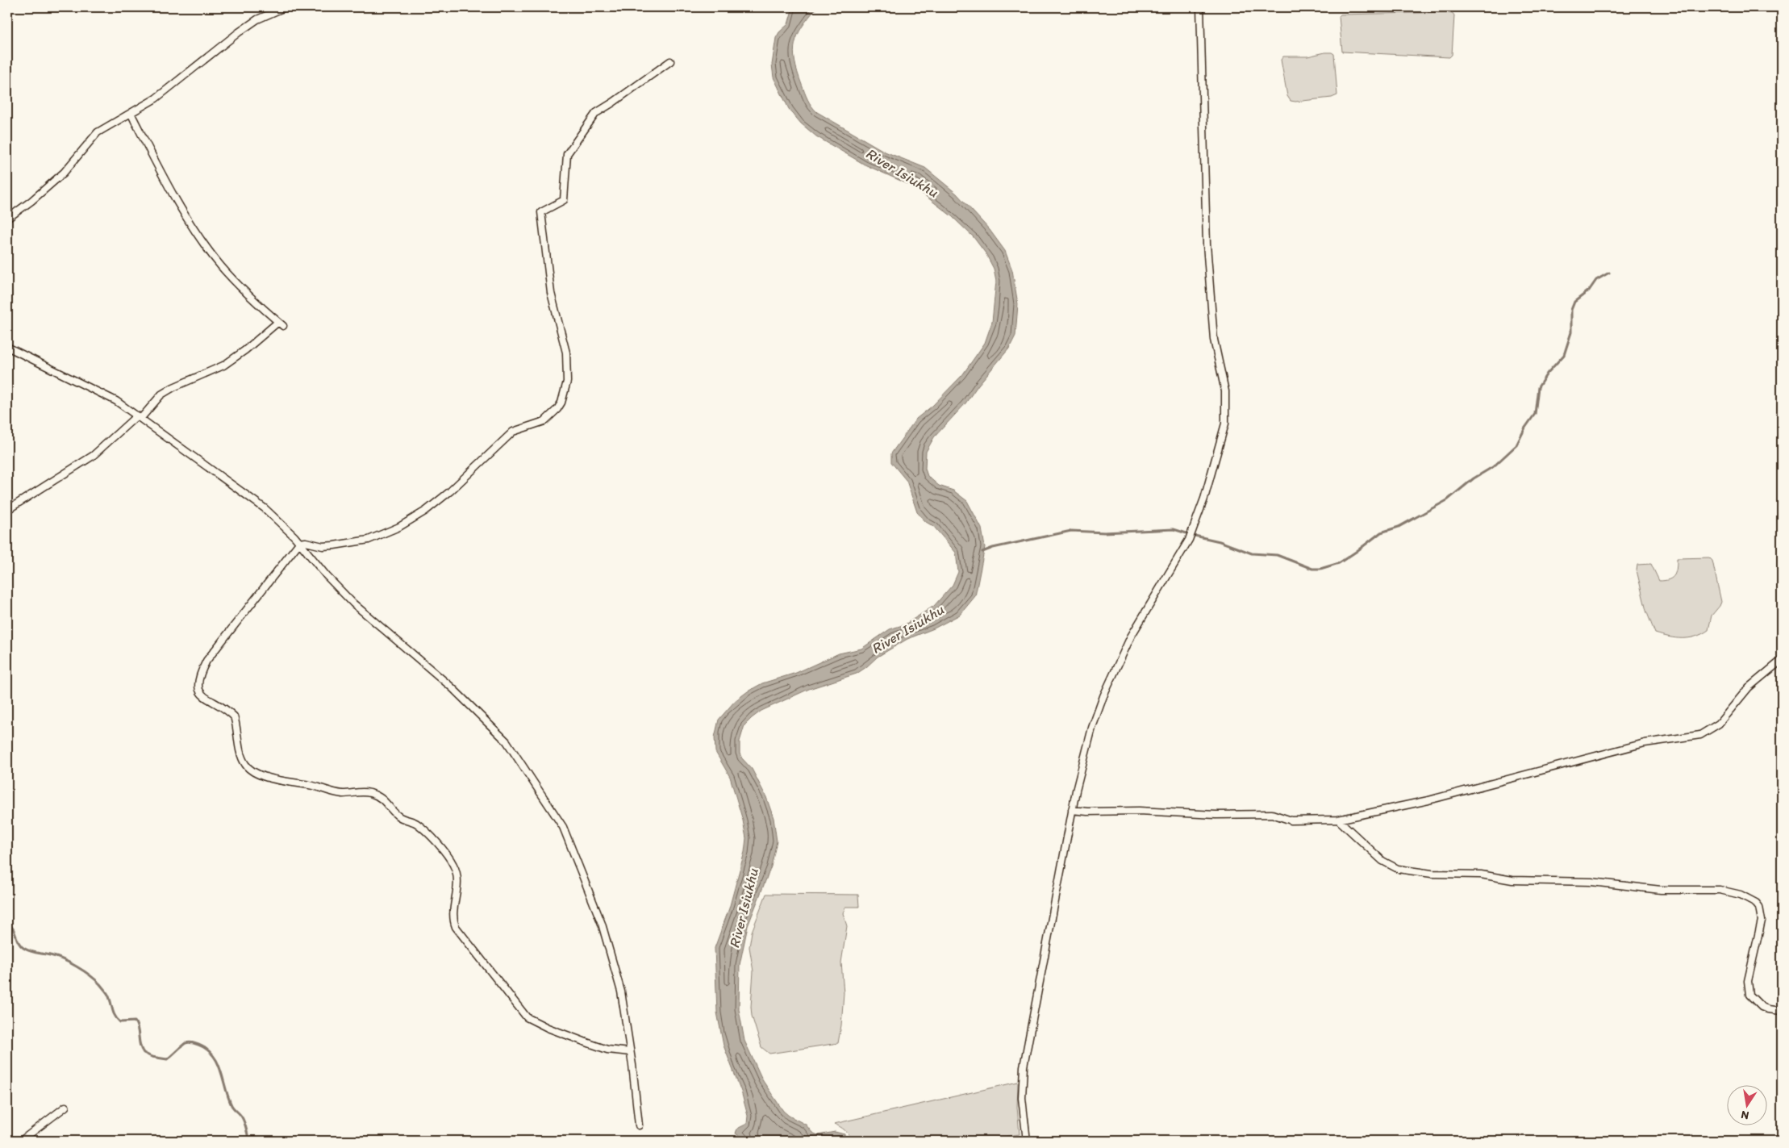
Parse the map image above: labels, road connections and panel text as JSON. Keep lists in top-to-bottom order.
{
  "water": ["River Isiukhu"],
  "north": "bottom"
}
